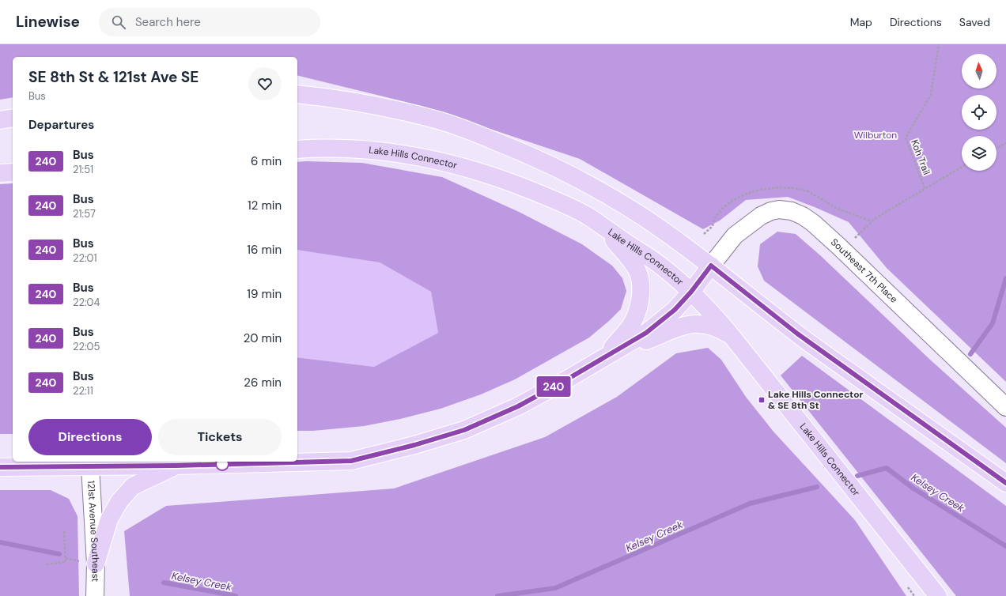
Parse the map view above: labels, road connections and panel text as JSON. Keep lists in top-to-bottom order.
{
  "streets": {
    "main road": ["Lake Hills Connector"],
    "street": ["Southeast 7th Place", "121st Avenue Southeast"],
    "path": ["Koh Trail"]
  },
  "water": ["Kelsey Creek"],
  "parks": ["Wilburton"],
  "places": {
    "transit": ["Lake Hills Connector & SE 8th St"]
  },
  "lines": ["bus line 240"],
  "north": "top",
  "page": {
    "header": "Linewise",
    "search": "Search here",
    "nav": ["Map", "Directions", "Saved"],
    "on_map": "240",
    "heading": [
      ["SE 8th St & 121st Ave SE", "Bus"],
      "Departures"
    ],
    "list": [
      {
        "mark": "240",
        "name": "Bus",
        "note": "21:51",
        "value": "6 min"
      },
      {
        "mark": "240",
        "name": "Bus",
        "note": "21:57",
        "value": "12 min"
      },
      {
        "mark": "240",
        "name": "Bus",
        "note": "22:01",
        "value": "16 min"
      },
      {
        "mark": "240",
        "name": "Bus",
        "note": "22:04",
        "value": "19 min"
      },
      {
        "mark": "240",
        "name": "Bus",
        "note": "22:05",
        "value": "20 min"
      },
      {
        "mark": "240",
        "name": "Bus",
        "note": "22:11",
        "value": "26 min"
      }
    ],
    "buttons": ["Directions", "Tickets"]
  }
}
